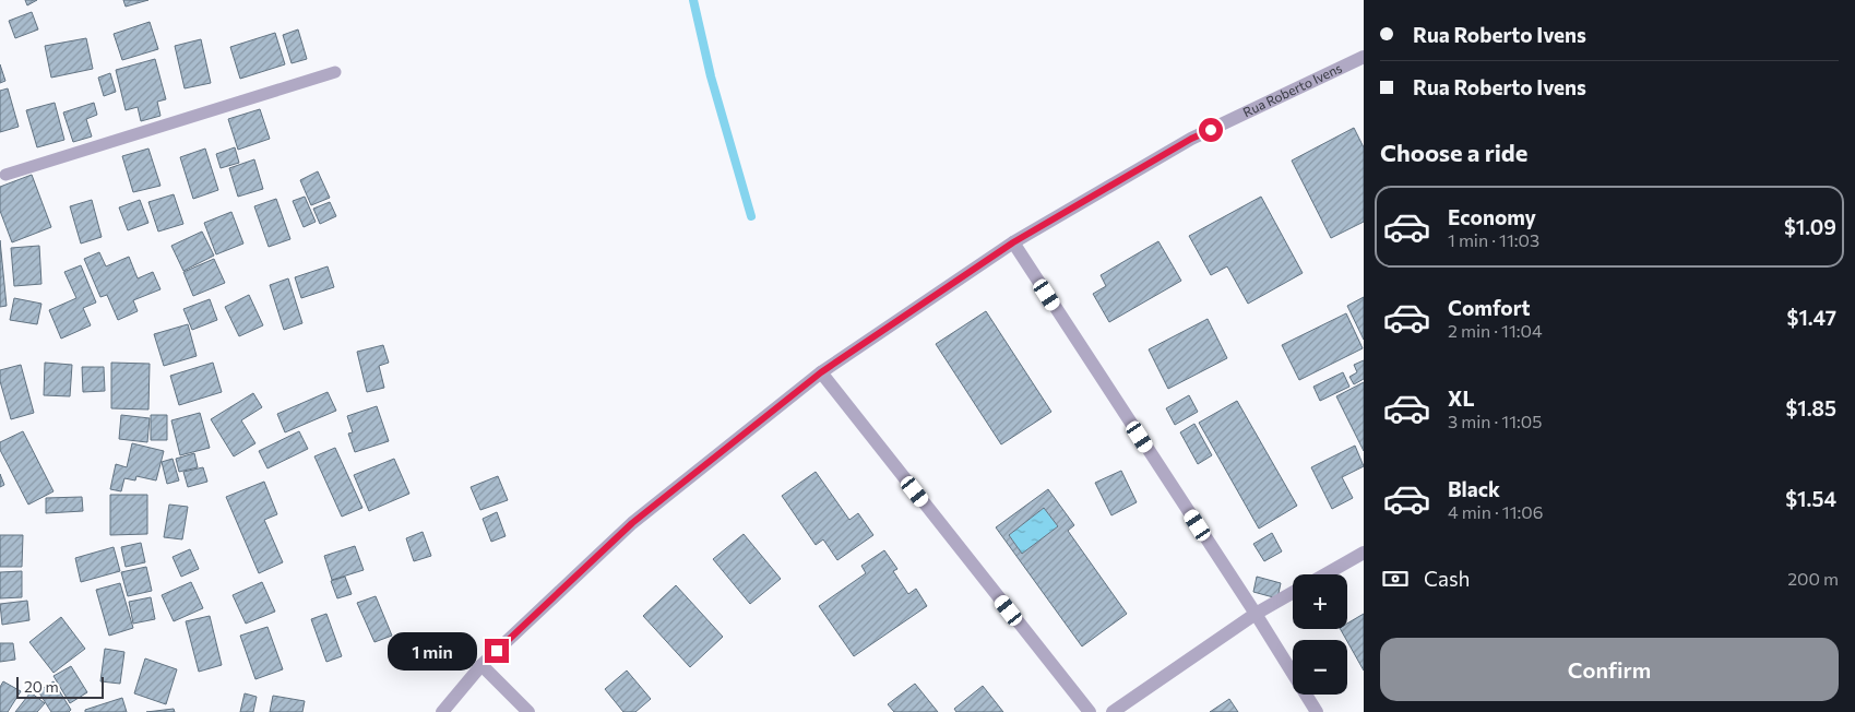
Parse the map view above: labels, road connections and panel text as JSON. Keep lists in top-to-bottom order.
{
  "streets": {
    "street": ["Rua Roberto Ivens"]
  },
  "scale_bar": "20 m",
  "page": {
    "banner": ["Rua Roberto Ivens", "Rua Roberto Ivens"],
    "heading": "Choose a ride",
    "list": [
      {
        "name": "Economy",
        "note": "1 min · 11:03",
        "value": "$1.09"
      },
      {
        "name": "Comfort",
        "note": "2 min · 11:04",
        "value": "$1.47"
      },
      {
        "name": "XL",
        "note": "3 min · 11:05",
        "value": "$1.85"
      },
      {
        "name": "Black",
        "note": "4 min · 11:06",
        "value": "$1.54"
      }
    ],
    "pay": ["Cash", "200 m"],
    "map_buttons": ["+", "−"],
    "buttons": "Confirm",
    "bubble": "1 min",
    "scale": "20 m"
  }
}
